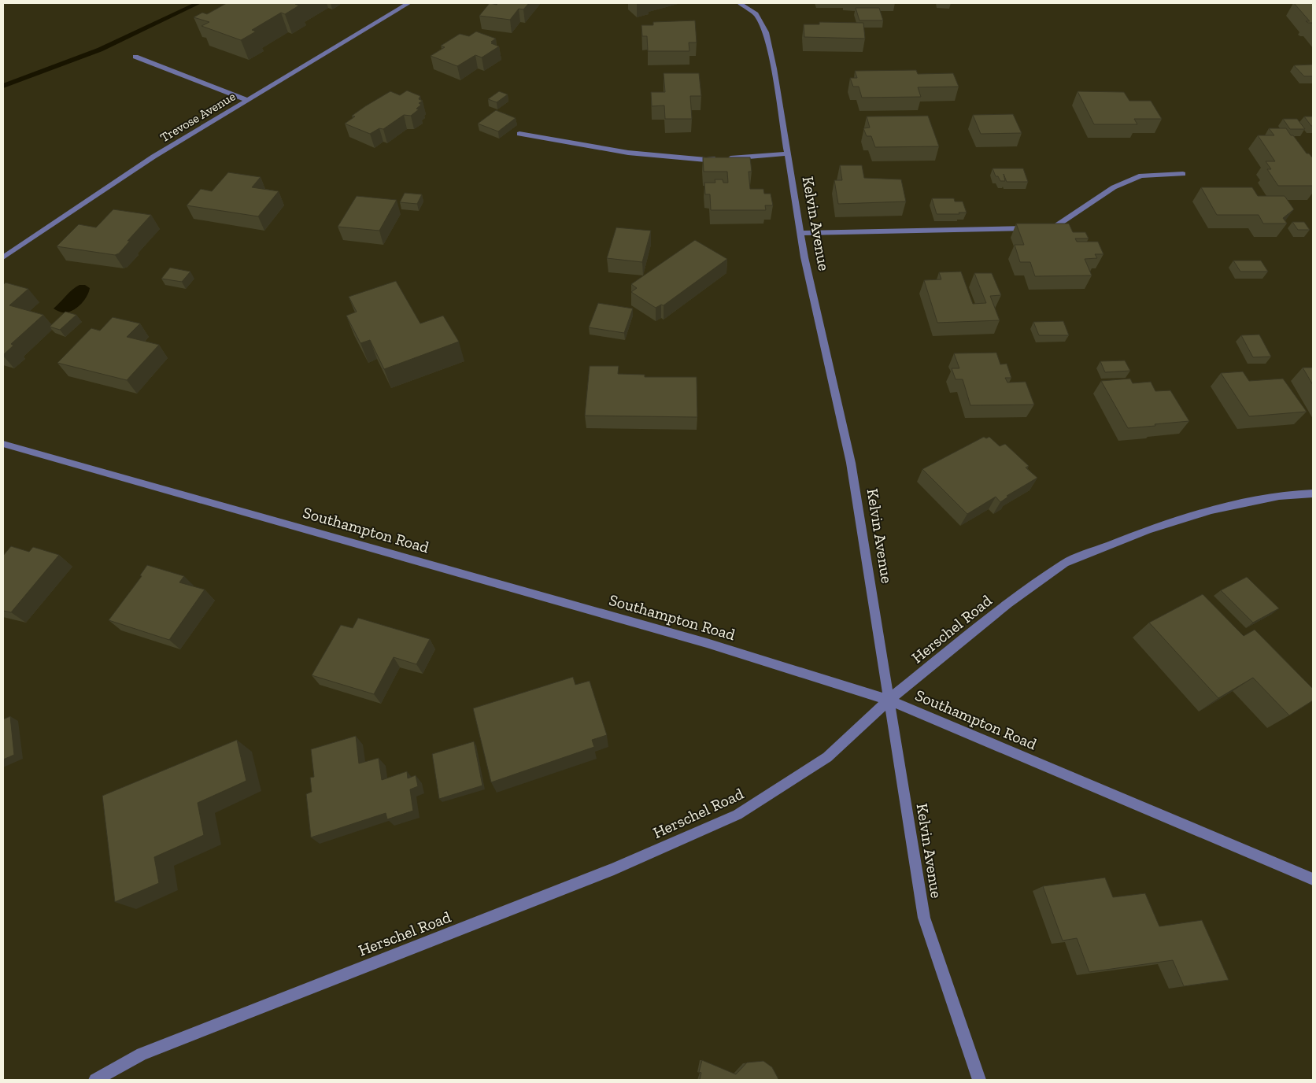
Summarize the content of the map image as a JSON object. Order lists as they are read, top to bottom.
{
  "streets": {
    "street": [
      "Trevose Avenue",
      "Kelvin Avenue",
      "Southampton Road",
      "Herschel Road"
    ]
  },
  "crossings": [
    ["Kelvin Avenue", "Southampton Road"],
    ["Kelvin Avenue", "Herschel Road"],
    ["Southampton Road", "Herschel Road"]
  ]
}
